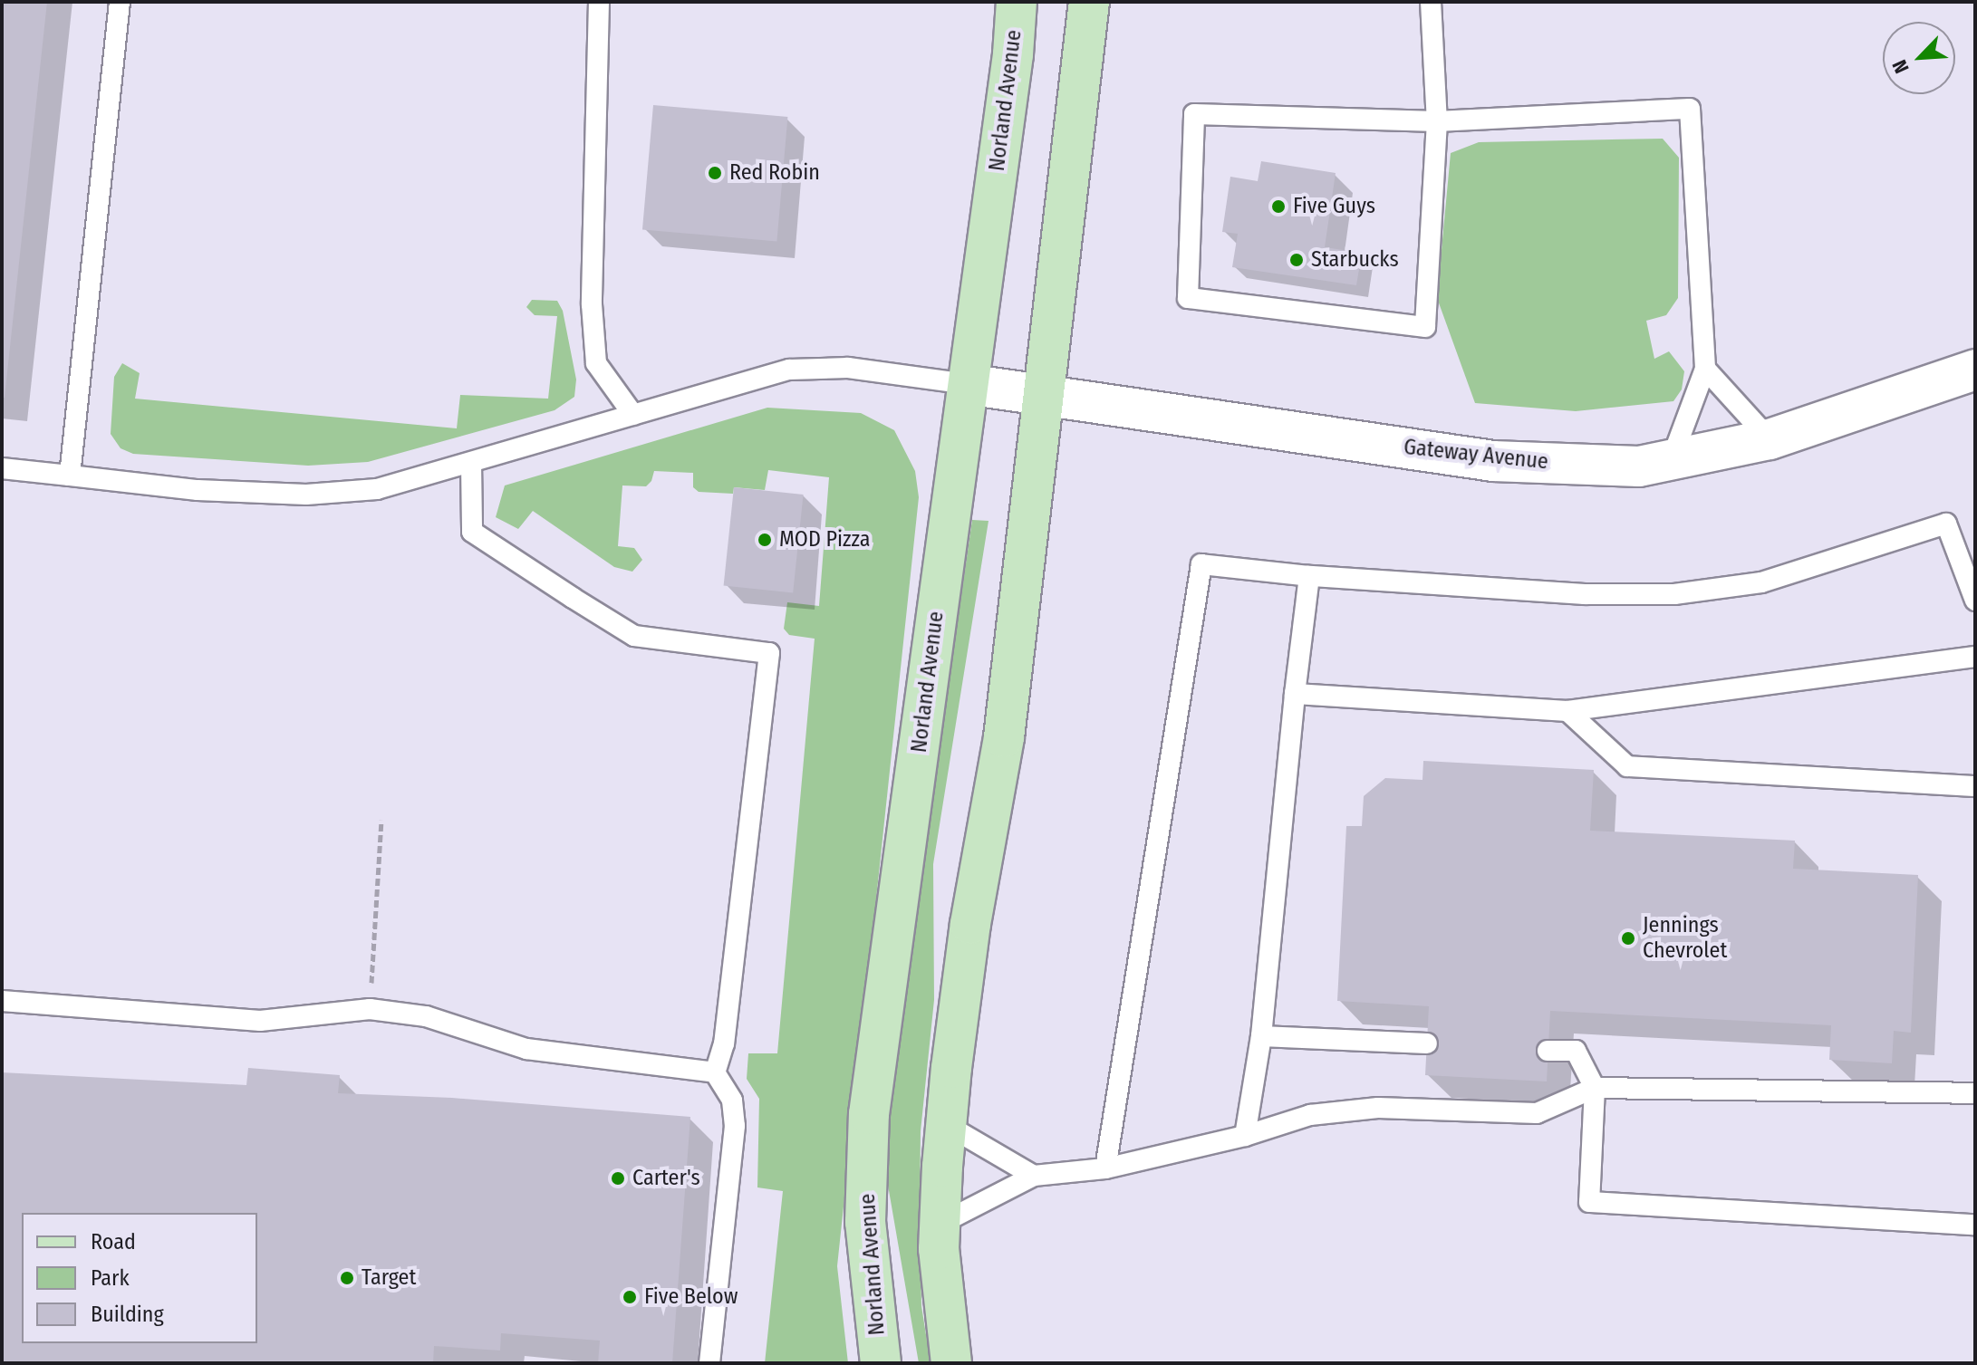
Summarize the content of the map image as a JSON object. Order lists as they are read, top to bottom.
{
  "streets": {
    "main road": ["Norland Avenue"],
    "street": ["Gateway Avenue"]
  },
  "crossings": [
    ["Norland Avenue", "Gateway Avenue"]
  ],
  "places": [
    "Red Robin",
    "Five Guys",
    "Starbucks",
    "MOD Pizza",
    "Jennings Chevrolet",
    "Carter's",
    "Target",
    "Five Below"
  ],
  "legend": ["Road", "Park", "Building"],
  "north": "bottom left"
}
